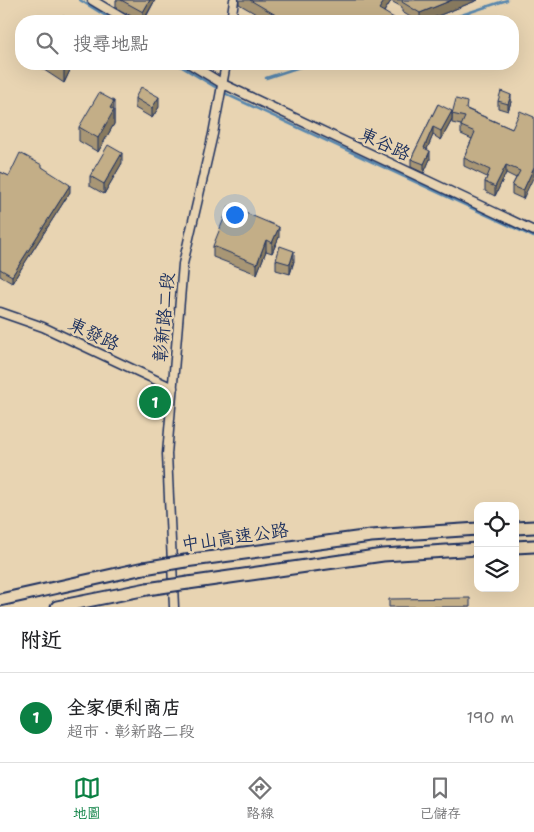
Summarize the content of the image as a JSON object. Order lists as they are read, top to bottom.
{
  "streets": {
    "highway": ["中山高速公路"],
    "street": ["東谷路", "彰新路二段", "東發路"]
  },
  "crossings": [
    ["東谷路", "彰新路二段"],
    ["彰新路二段", "東發路"]
  ],
  "page": {
    "search": "搜尋地點",
    "pins": "1",
    "heading": "附近",
    "list": [
      {
        "mark": "1",
        "name": "全家便利商店",
        "note": "超市 · 彰新路二段",
        "value": "190 m"
      }
    ],
    "nav": ["地圖", "路線", "已儲存"]
  }
}
